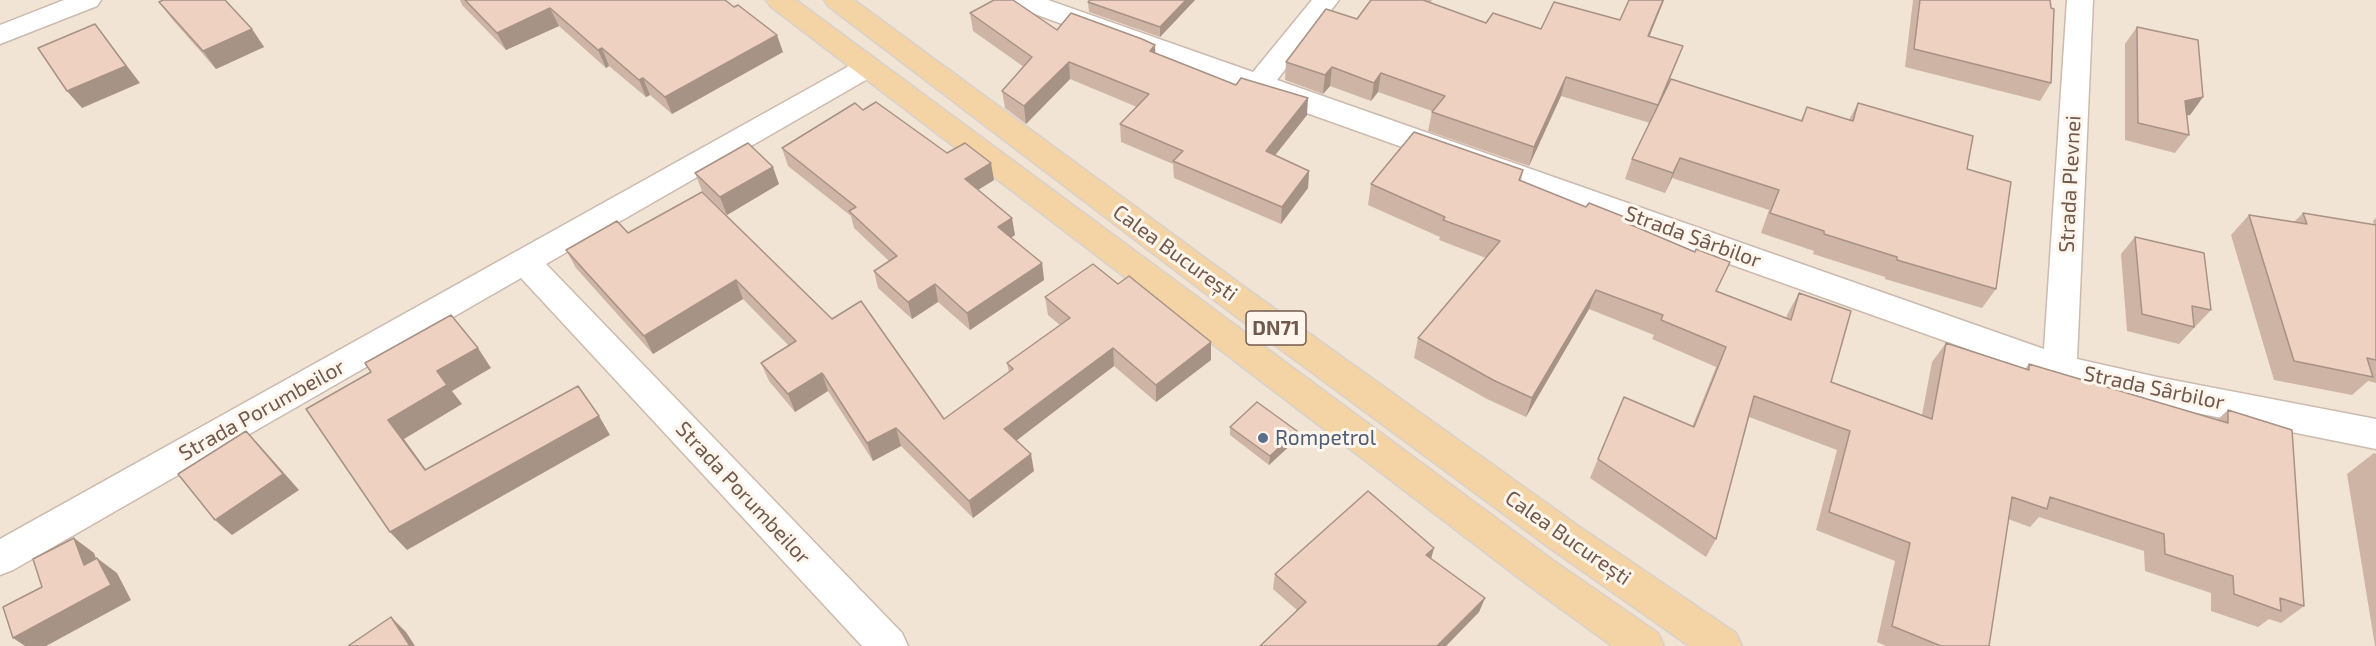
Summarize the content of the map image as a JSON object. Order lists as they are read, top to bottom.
{
  "streets": {
    "main road": ["Calea București", "DN71"],
    "street": ["Strada Plevnei", "Strada Sârbilor", "Strada Porumbeilor"]
  },
  "crossings": [
    ["Strada Plevnei", "Strada Sârbilor"],
    ["Calea București", "Strada Porumbeilor"]
  ],
  "places": ["Rompetrol"]
}
